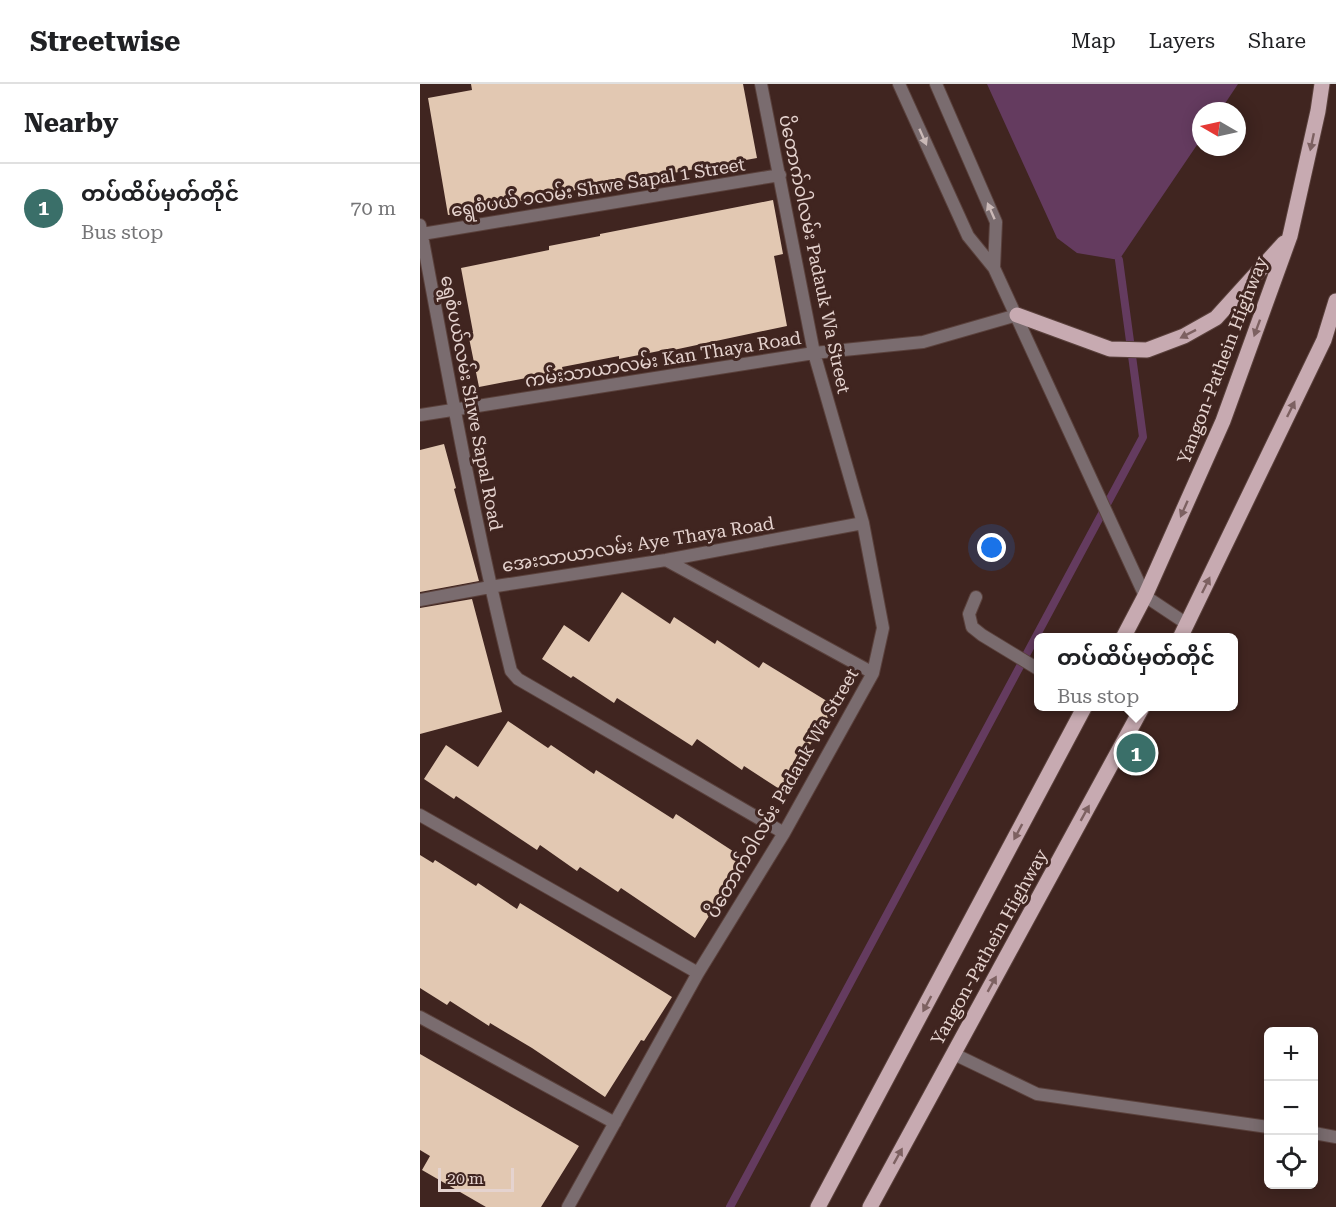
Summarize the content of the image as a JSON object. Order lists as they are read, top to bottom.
{
  "streets": {
    "main road": ["Yangon-Pathein Highway"],
    "street": [
      "ရွေစံပယ် ၁လမ်း Shwe Sapal 1 Street",
      "ပိတောက်ဝါလမ်း Padauk Wa Street",
      "ကမ်းသာယာလမ်း Kan Thaya Road",
      "ရွေစံပယ်လမ်း Shwe Sapal Road",
      "အေးသာယာလမ်း Aye Thaya Road"
    ]
  },
  "crossings": [
    ["ရွေစံပယ် ၁လမ်း Shwe Sapal 1 Street", "ပိတောက်ဝါလမ်း Padauk Wa Street"],
    ["ရွေစံပယ် ၁လမ်း Shwe Sapal 1 Street", "ရွေစံပယ်လမ်း Shwe Sapal Road"],
    ["ပိတောက်ဝါလမ်း Padauk Wa Street", "ကမ်းသာယာလမ်း Kan Thaya Road"],
    ["ပိတောက်ဝါလမ်း Padauk Wa Street", "ရွေစံပယ်လမ်း Shwe Sapal Road"],
    ["ပိတောက်ဝါလမ်း Padauk Wa Street", "အေးသာယာလမ်း Aye Thaya Road"],
    ["ကမ်းသာယာလမ်း Kan Thaya Road", "ရွေစံပယ်လမ်း Shwe Sapal Road"],
    ["ရွေစံပယ်လမ်း Shwe Sapal Road", "အေးသာယာလမ်း Aye Thaya Road"]
  ],
  "scale_bar": "20 m",
  "north": "left",
  "page": {
    "header": "Streetwise",
    "nav": ["Map", "Layers", "Share"],
    "heading": "Nearby",
    "list": [
      {
        "mark": "1",
        "name": "တပ်ထိပ်မှတ်တိုင်",
        "note": "Bus stop",
        "value": "70 m"
      }
    ],
    "popup": ["တပ်ထိပ်မှတ်တိုင်", "Bus stop"],
    "pins": "1",
    "map_buttons": ["+", "−"],
    "scale": "20 m"
  }
}
